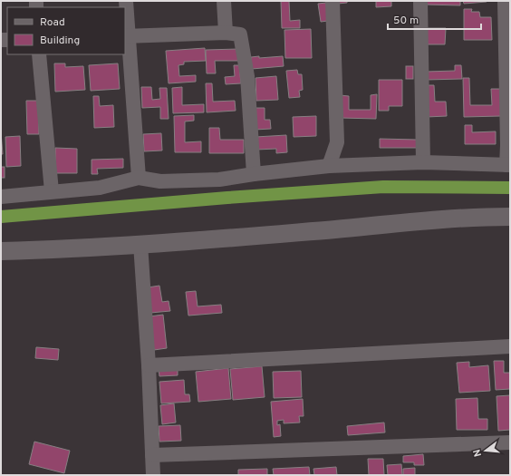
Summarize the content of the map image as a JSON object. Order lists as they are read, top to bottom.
{
  "legend": ["Road", "Building"],
  "scale_bar": "50 m",
  "north": "left"
}
